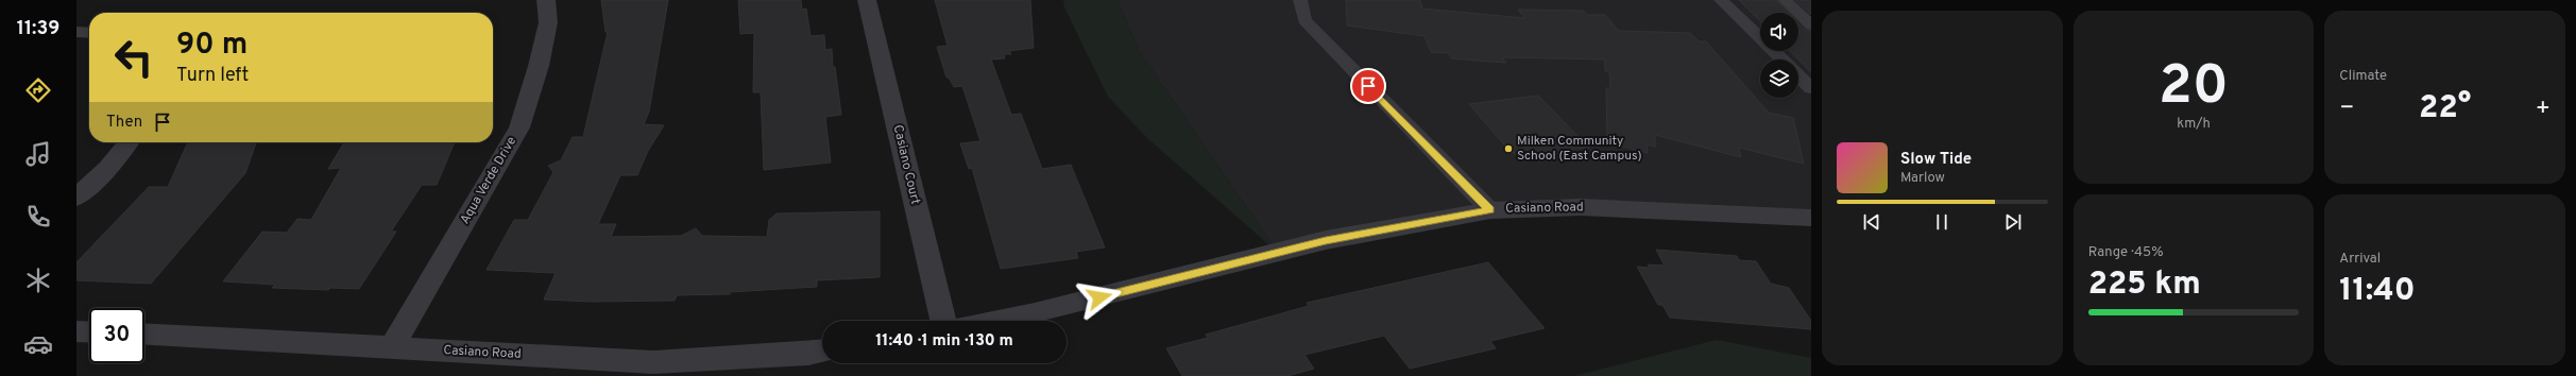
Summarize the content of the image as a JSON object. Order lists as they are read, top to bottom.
{
  "streets": {
    "street": ["Casiano Court", "Aqua Verde Drive", "Casiano Road"]
  },
  "crossings": [
    ["Aqua Verde Drive", "Casiano Road"]
  ],
  "places": ["Milken Community School (East Campus)"],
  "page": {
    "tabs": "11:39",
    "tile": [
      ["20", "km/h"],
      "Climate",
      ["Range · 45%", "225 km"],
      ["Arrival", "11:40"]
    ],
    "turn": ["90 m", "Turn left"],
    "heat": ["−", "22°", "+"],
    "then": "Then",
    "song": ["Slow Tide", "Marlow"],
    "limit": "30",
    "trip": "11:40 · 1 min · 130 m"
  }
}
